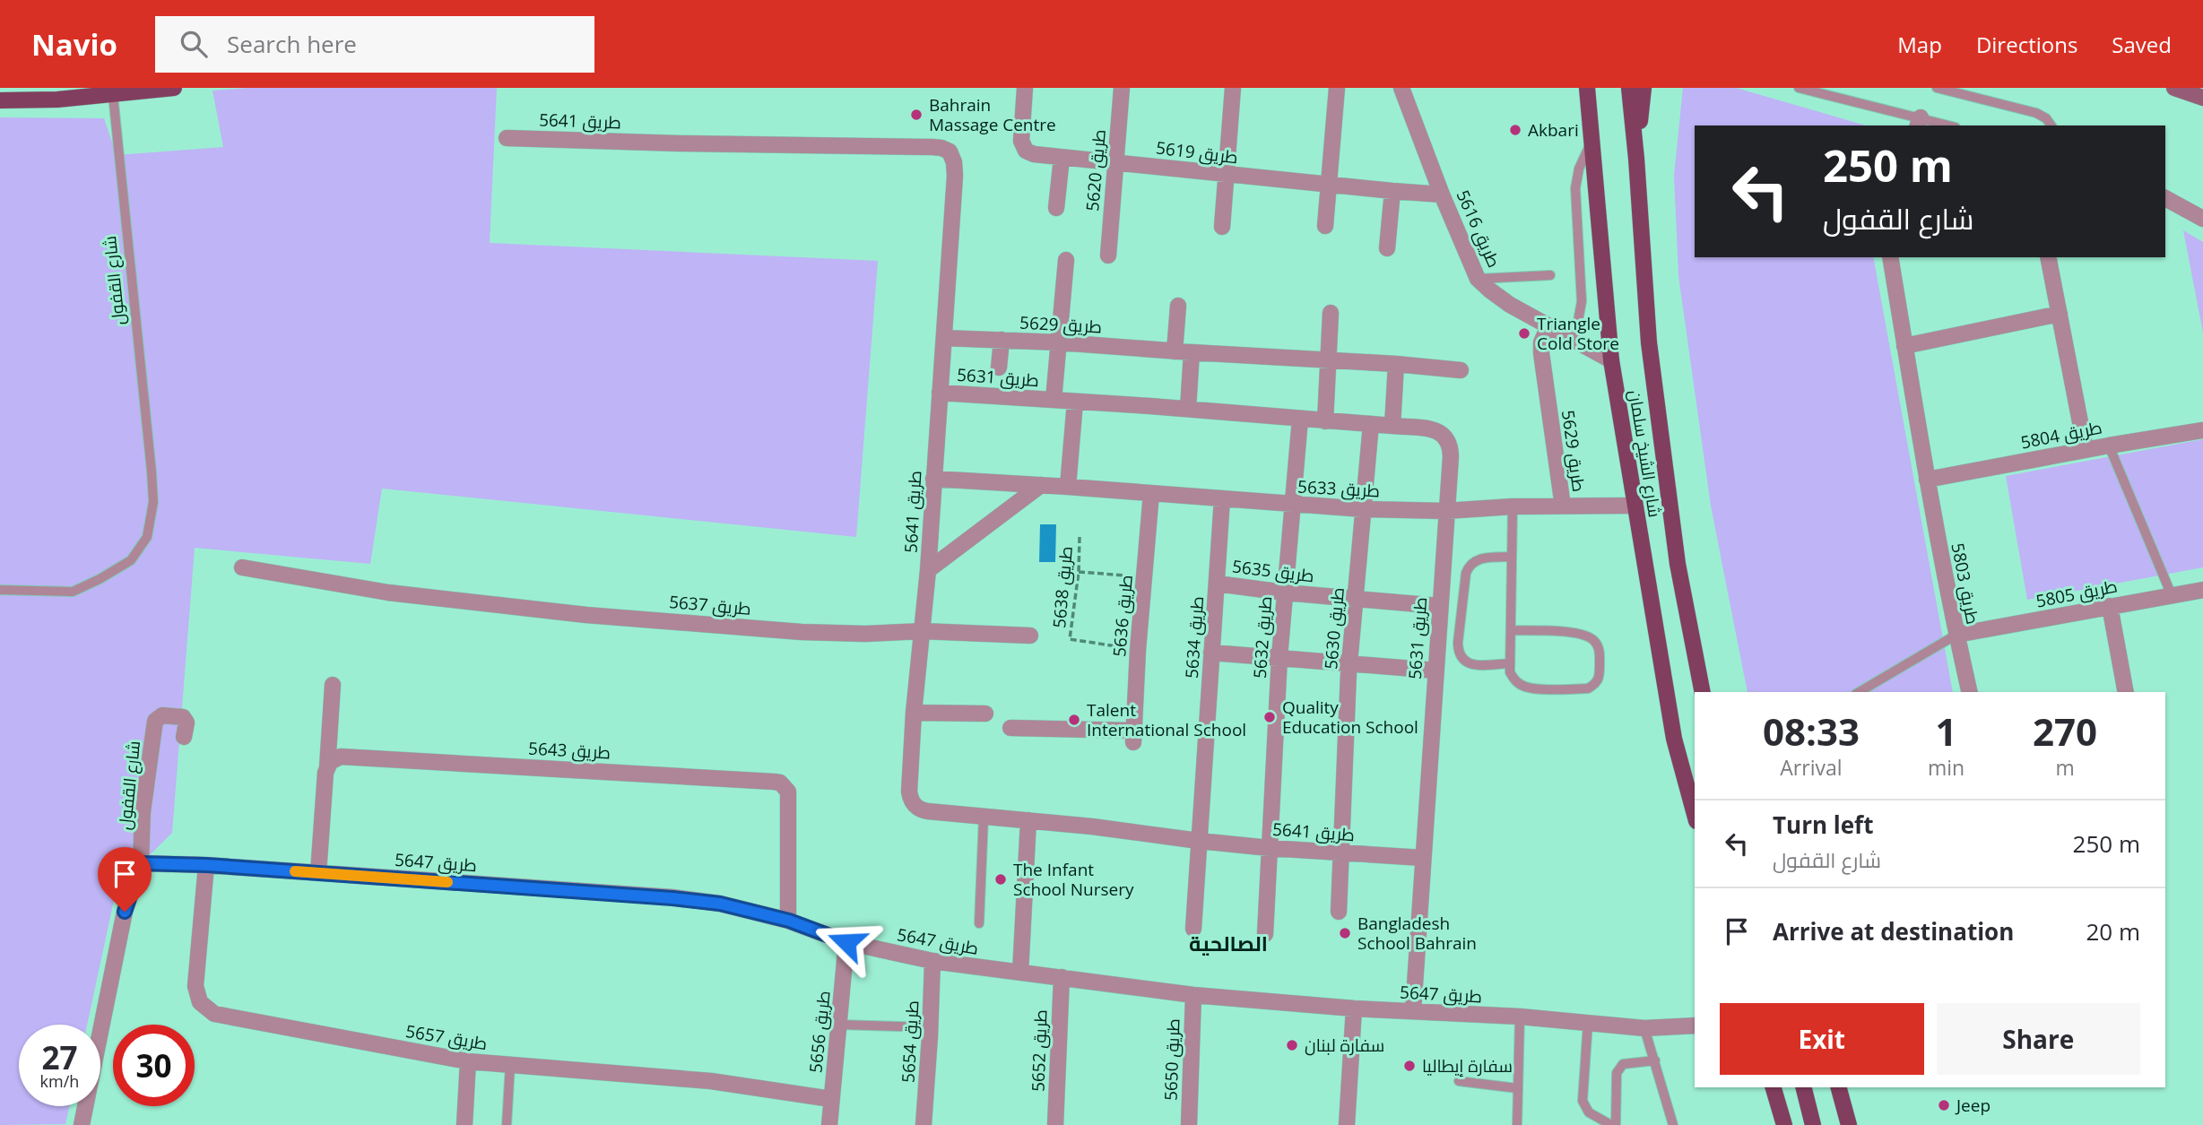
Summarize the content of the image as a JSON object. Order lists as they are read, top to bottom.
{
  "streets": {
    "main road": ["شارع الشيخ سلمان"],
    "street": [
      "طريق 5641",
      "طريق 5619",
      "طريق 5620",
      "طريق 5616",
      "شارع القفول",
      "طريق 5629",
      "طريق 5631",
      "طريق 5804",
      "طريق 5633",
      "طريق 5635",
      "طريق 5803",
      "طريق 5805",
      "طريق 5637",
      "طريق 5636",
      "طريق 5630",
      "طريق 5634",
      "طريق 5632",
      "طريق 5643",
      "طريق 5647",
      "طريق 5656",
      "طريق 5657",
      "طريق 5654",
      "طريق 5652",
      "طريق 5650"
    ],
    "path": ["طريق 5638"]
  },
  "crossings": [
    ["طريق 5641", "طريق 5629"],
    ["طريق 5641", "طريق 5631"],
    ["طريق 5641", "طريق 5633"],
    ["طريق 5641", "طريق 5637"],
    ["طريق 5641", "طريق 5630"],
    ["طريق 5641", "طريق 5634"],
    ["طريق 5641", "طريق 5632"],
    ["طريق 5619", "طريق 5620"],
    ["طريق 5619", "طريق 5616"],
    ["طريق 5616", "طريق 5629"],
    ["طريق 5616", "شارع الشيخ سلمان"],
    ["شارع القفول", "طريق 5647"],
    ["طريق 5629", "طريق 5631"],
    ["طريق 5629", "طريق 5633"],
    ["طريق 5631", "طريق 5633"],
    ["طريق 5631", "طريق 5635"],
    ["طريق 5631", "طريق 5630"],
    ["طريق 5631", "طريق 5632"],
    ["طريق 5631", "طريق 5647"],
    ["طريق 5804", "طريق 5803"],
    ["شارع الشيخ سلمان", "طريق 5633"],
    ["طريق 5633", "طريق 5636"],
    ["طريق 5633", "طريق 5630"],
    ["طريق 5633", "طريق 5634"],
    ["طريق 5633", "طريق 5632"],
    ["طريق 5635", "طريق 5630"],
    ["طريق 5635", "طريق 5634"],
    ["طريق 5635", "طريق 5632"],
    ["طريق 5803", "طريق 5805"],
    ["طريق 5638", "طريق 5636"],
    ["طريق 5643", "طريق 5647"],
    ["طريق 5647", "طريق 5656"],
    ["طريق 5647", "طريق 5657"],
    ["طريق 5647", "طريق 5654"],
    ["طريق 5647", "طريق 5652"],
    ["طريق 5647", "طريق 5650"],
    ["طريق 5656", "طريق 5657"]
  ],
  "districts": ["الصالحية"],
  "places": [
    "Bahrain Massage Centre",
    "Akbari",
    "Triangle Cold Store",
    "Quality Education School",
    "Talent International School",
    "The Infant School Nursery",
    "Bangladesh School Bahrain",
    "سفارة لبنان",
    "سفارة إيطاليا",
    "Jeep"
  ],
  "page": {
    "header": "Navio",
    "search": "Search here",
    "nav": ["Map", "Directions", "Saved"],
    "turn": ["250 m", "شارع القفول"],
    "eta": [
      "08:33",
      "Arrival",
      "1",
      "min",
      "270",
      "m"
    ],
    "list": [
      {
        "name": "Turn left",
        "note": "شارع القفول",
        "value": "250 m"
      },
      {
        "name": "Arrive at destination",
        "value": "20 m"
      }
    ],
    "buttons": ["Exit", "Share"],
    "speed": "27 km/h",
    "limit": "30"
  }
}
